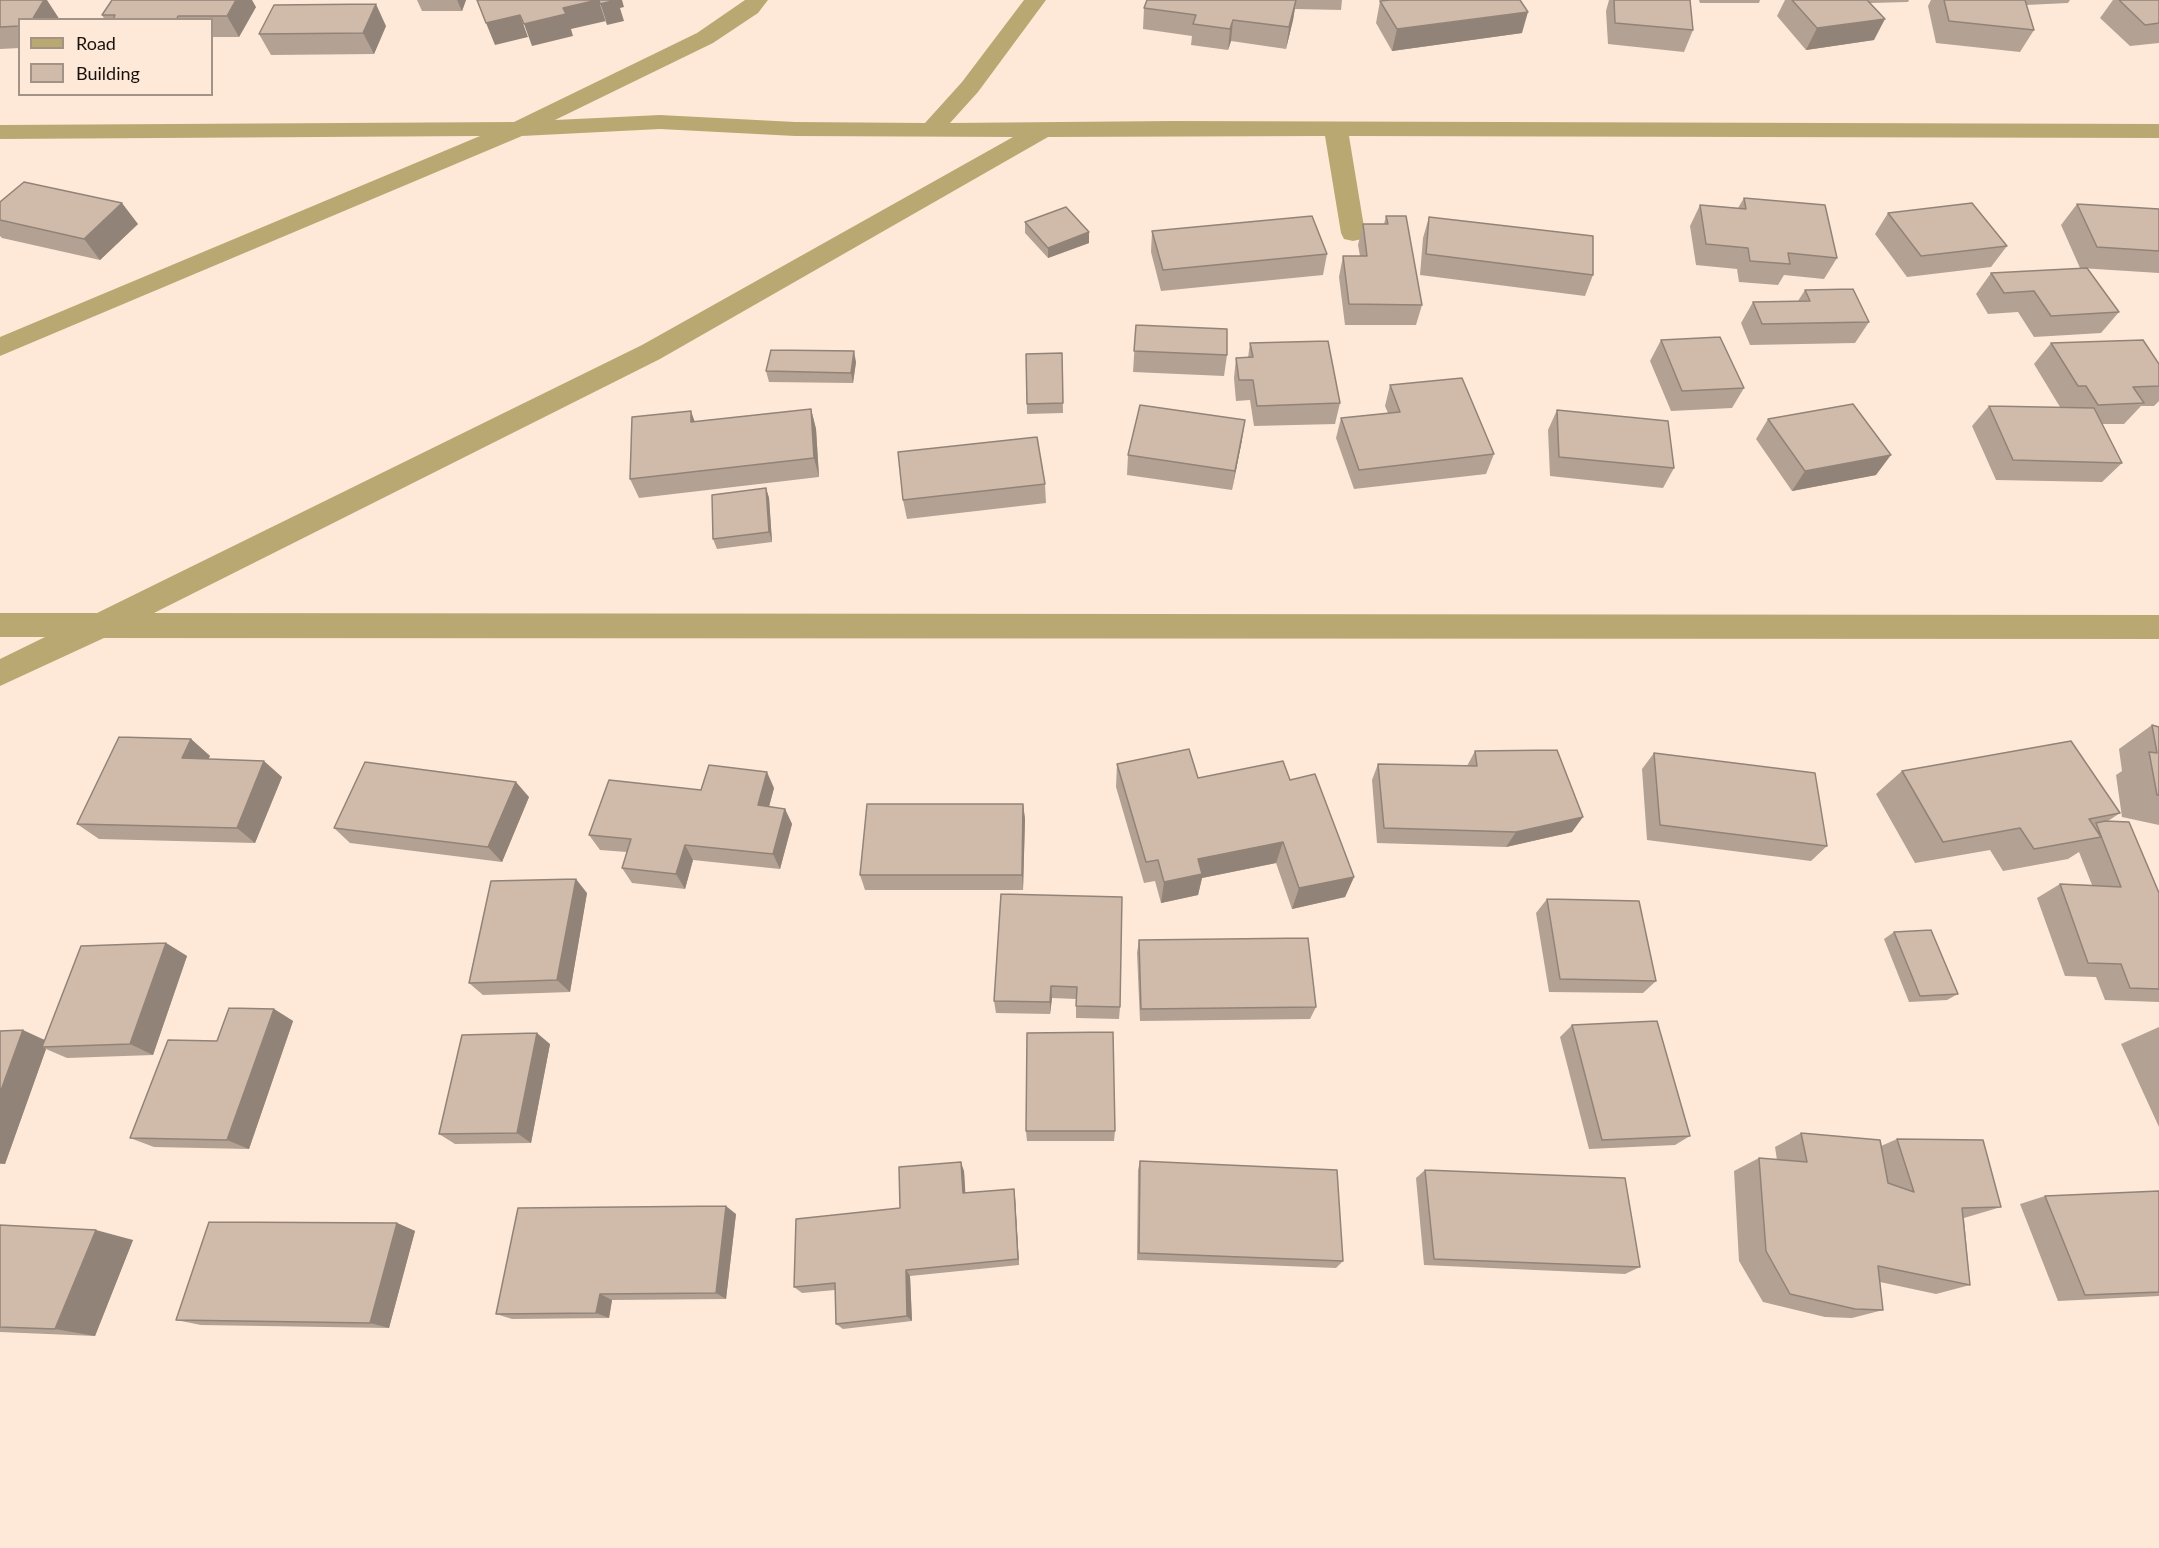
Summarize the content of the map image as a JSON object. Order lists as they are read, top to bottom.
{
  "legend": ["Road", "Building"]
}
